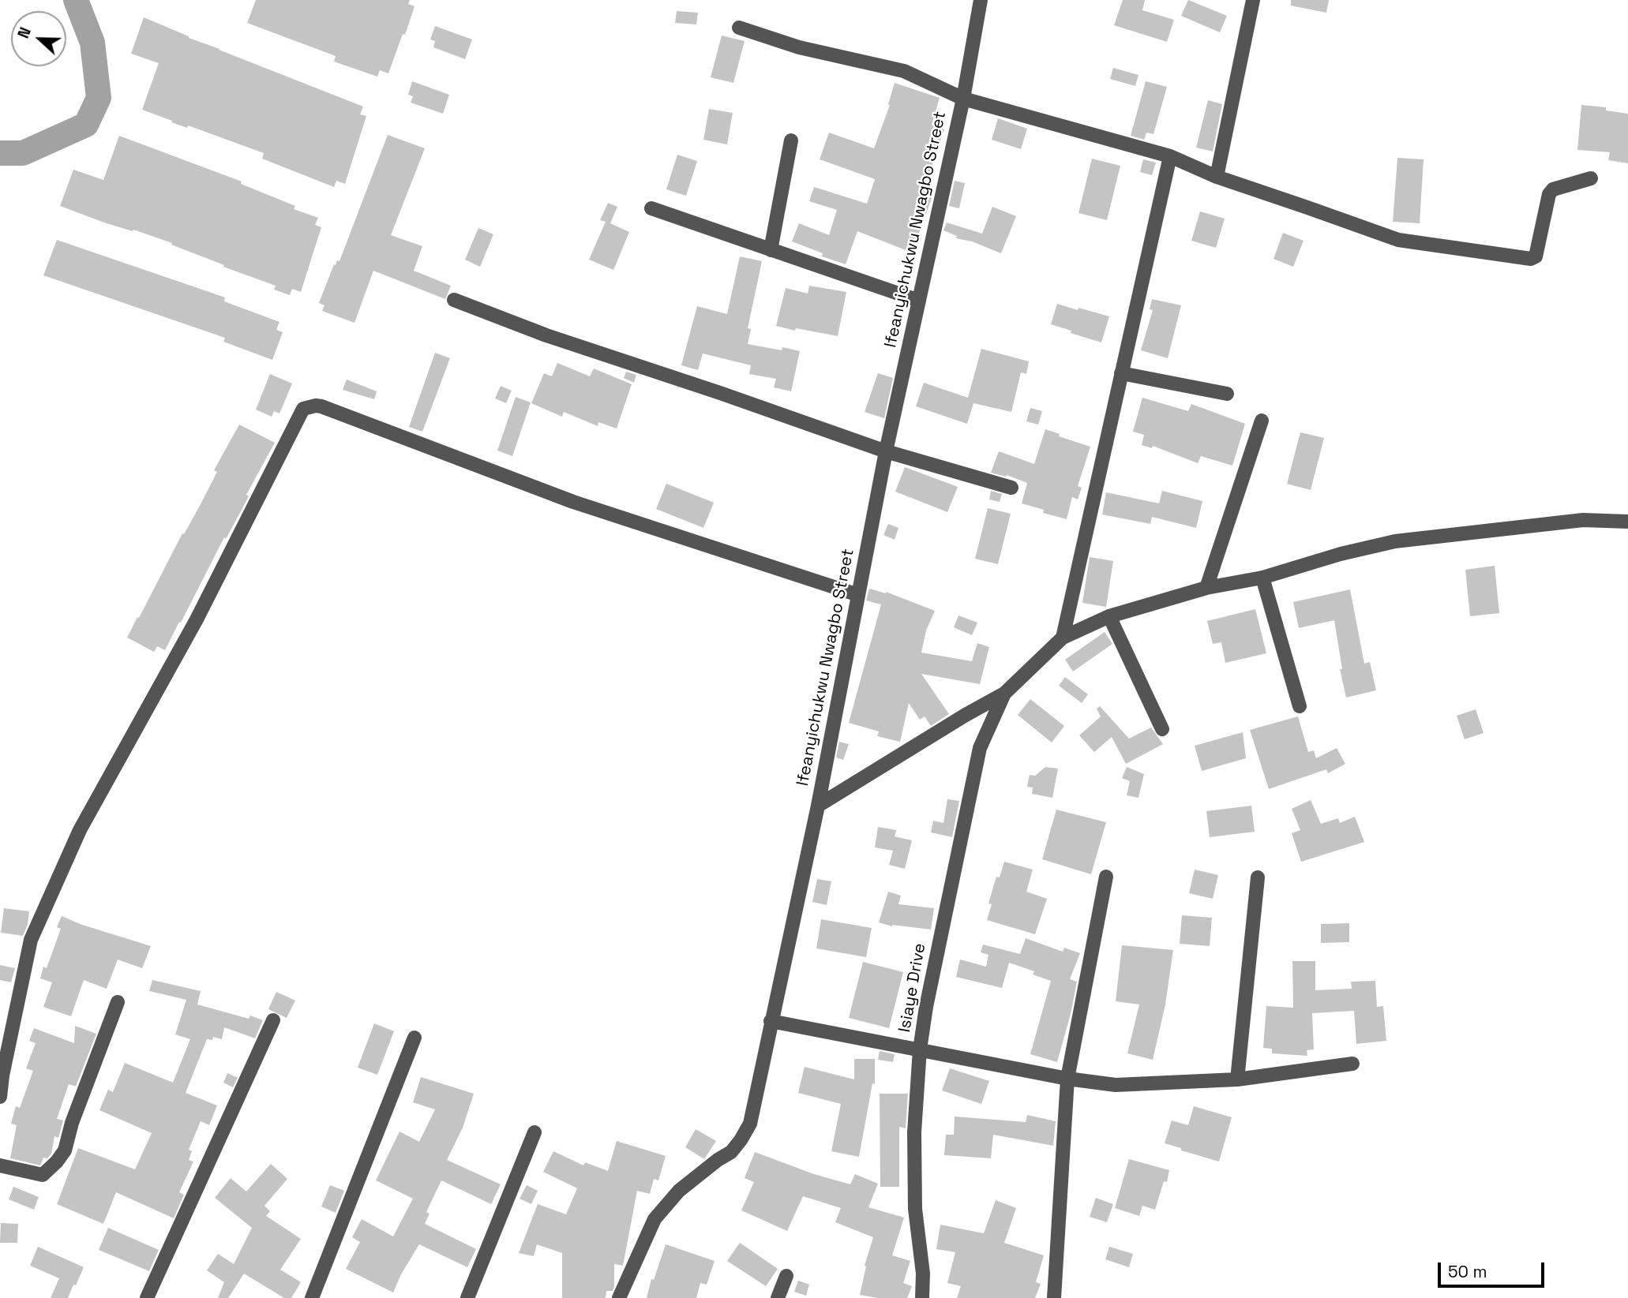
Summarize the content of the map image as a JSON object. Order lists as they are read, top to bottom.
{
  "streets": {
    "street": ["Ifeanyichukwu Nwagbo Street", "Isiaye Drive"]
  },
  "scale_bar": "50 m",
  "north": "left"
}
